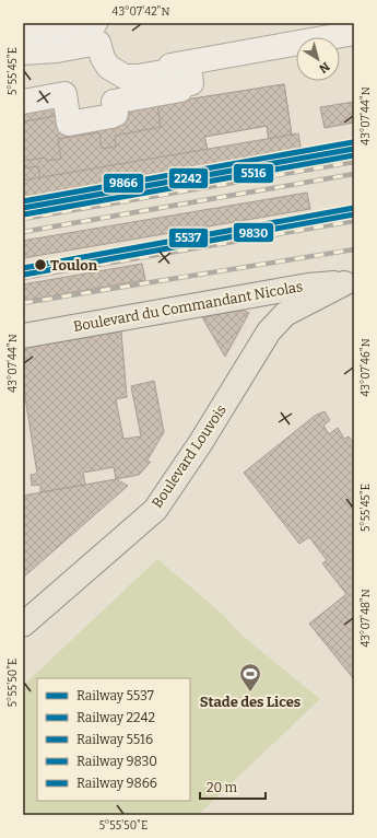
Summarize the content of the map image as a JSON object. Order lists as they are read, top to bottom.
{
  "streets": {
    "main road": ["Boulevard du Commandant Nicolas", "Boulevard Louvois"]
  },
  "crossings": [
    ["Boulevard du Commandant Nicolas", "Boulevard Louvois"]
  ],
  "places": {
    "other": ["Toulon"],
    "sports": ["Stade des Lices"]
  },
  "lines": [
    "rail line 9866",
    "rail line 2242",
    "rail line 5516",
    "rail line 5537",
    "rail line 9830"
  ],
  "legend": [
    "Railway 5537",
    "Railway 2242",
    "Railway 5516",
    "Railway 9830",
    "Railway 9866"
  ],
  "scale_bar": "20 m",
  "north": "bottom right",
  "coordinates": [
    "43°07'42\"N",
    "5°55'45\"E",
    "43°07'44\"N",
    "43°07'46\"N",
    "43°07'48\"N",
    "5°55'50\"E"
  ]
}
